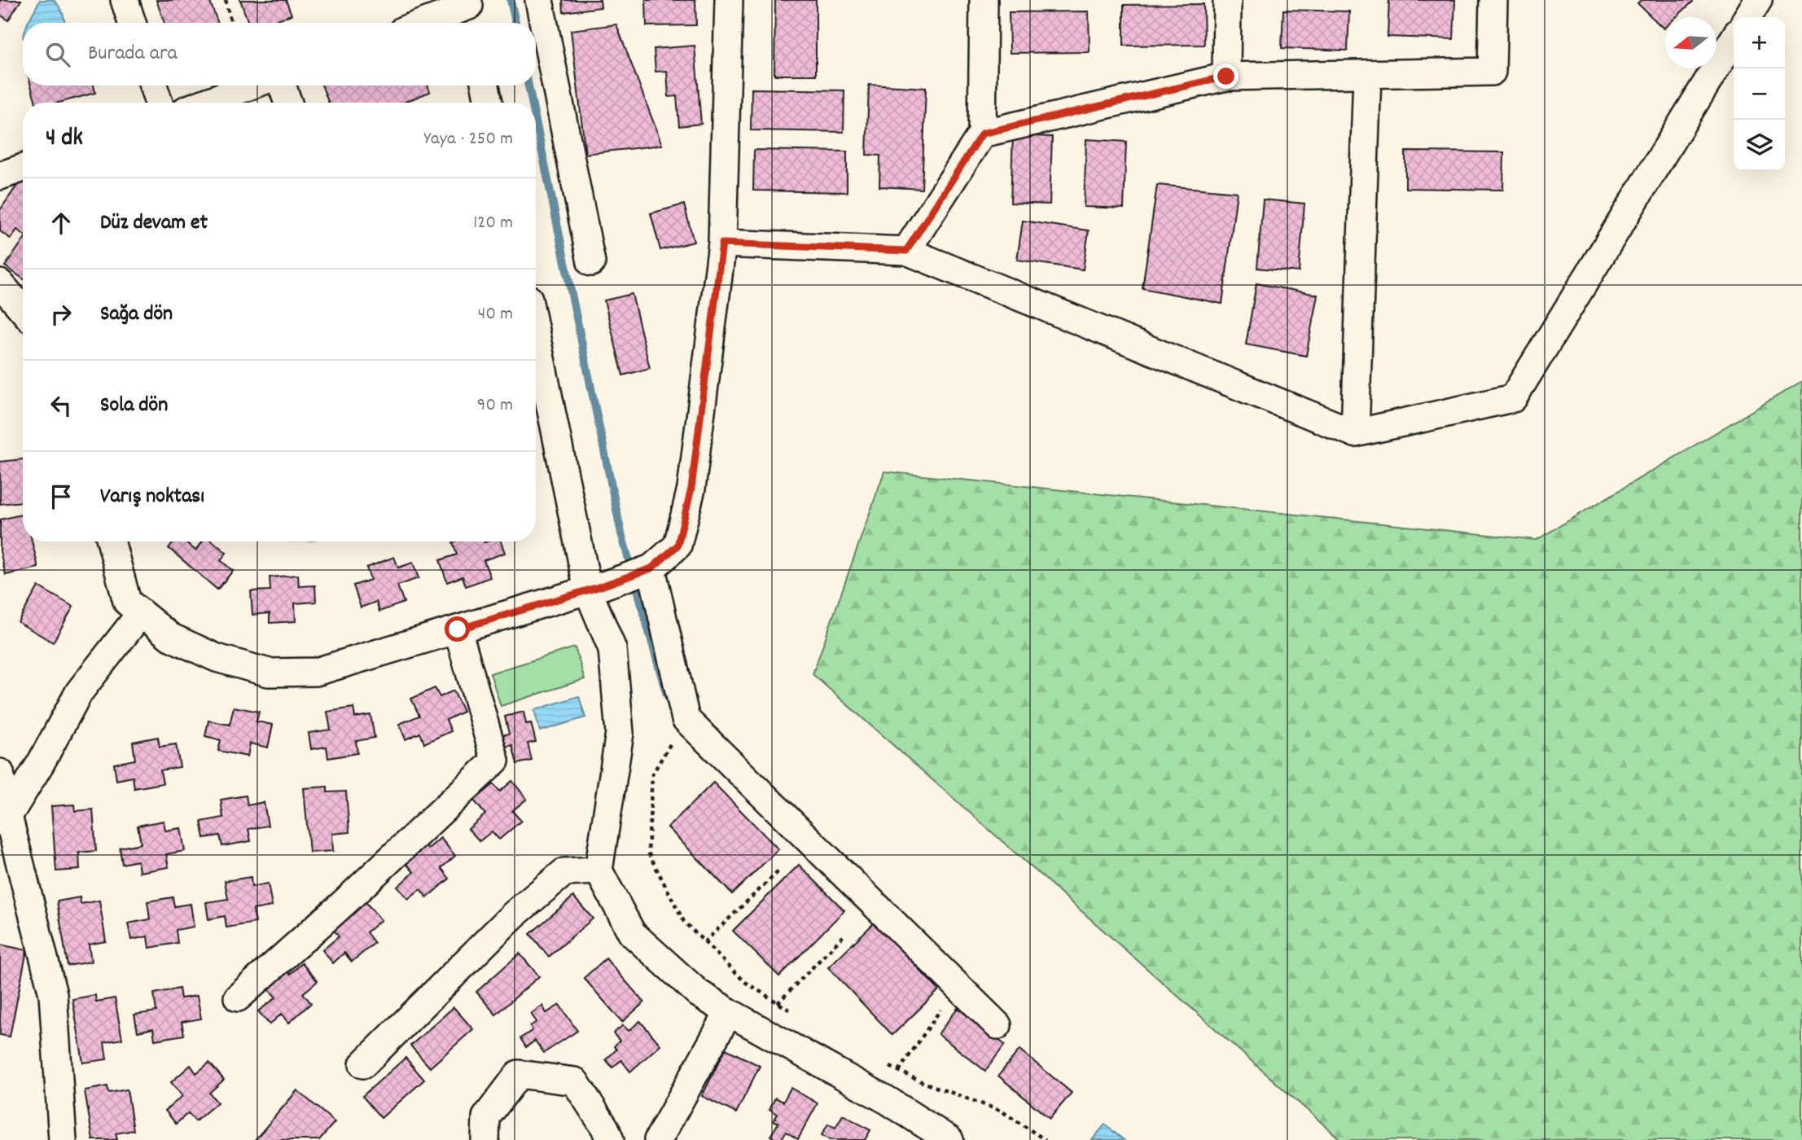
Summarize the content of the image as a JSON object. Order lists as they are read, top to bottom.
{
  "north": "left",
  "page": {
    "map_buttons": ["+", "−"],
    "search": "Burada ara",
    "heading": ["4 dk", "Yaya · 250 m"],
    "list": [
      ["Düz devam et", "120 m"],
      ["Sağa dön", "40 m"],
      ["Sola dön", "90 m"],
      "Varış noktası"
    ]
  }
}
